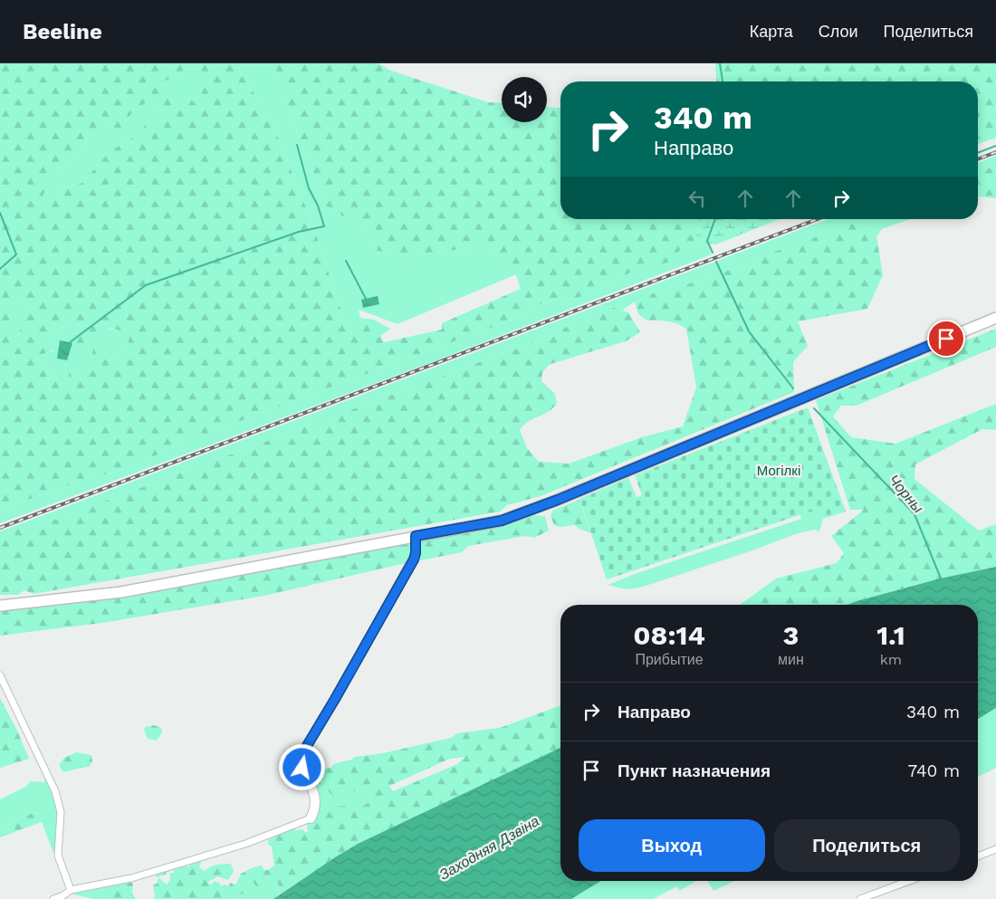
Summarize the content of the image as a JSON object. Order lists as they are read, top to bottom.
{
  "water": ["Чорны", "Заходняя Дзвіна"],
  "parks": ["Могілкі"],
  "page": {
    "header": "Beeline",
    "nav": ["Карта", "Слои", "Поделиться"],
    "turn": ["340 m", "Направо"],
    "eta": [
      "08:14",
      "Прибытие",
      "3",
      "мин",
      "1.1",
      "km"
    ],
    "list": [
      {
        "name": "Направо",
        "value": "340 m"
      },
      {
        "name": "Пункт назначения",
        "value": "740 m"
      }
    ],
    "buttons": ["Выход", "Поделиться"]
  }
}
